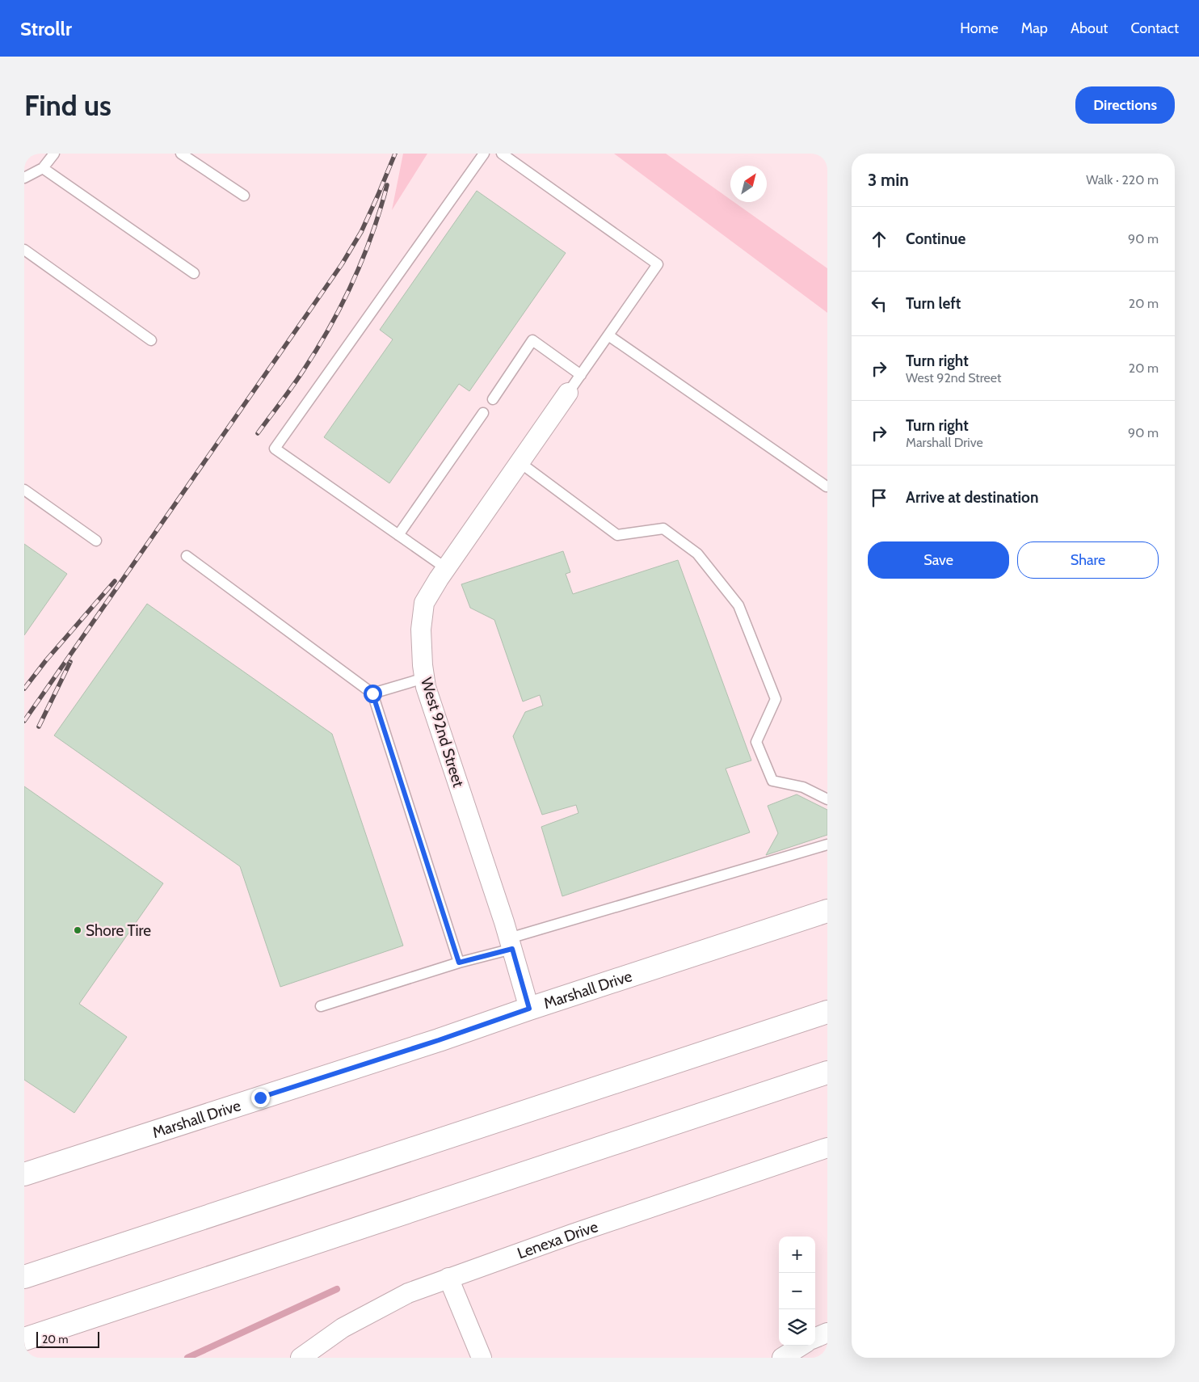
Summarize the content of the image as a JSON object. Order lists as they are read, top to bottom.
{
  "streets": {
    "main road": ["Marshall Drive"],
    "street": ["West 92nd Street", "Lenexa Drive"]
  },
  "crossings": [
    ["West 92nd Street", "Marshall Drive"]
  ],
  "places": ["Shore Tire"],
  "scale_bar": "20 m",
  "north": "top right",
  "page": {
    "header": "Strollr",
    "nav": [
      "Home",
      "Map",
      "About",
      "Contact"
    ],
    "buttons": [
      "Directions",
      ["Save", "Share"]
    ],
    "title": "Find us",
    "heading": ["3 min", "Walk · 220 m"],
    "list": [
      ["Continue", "90 m"],
      ["Turn left", "20 m"],
      ["Turn right", "West 92nd Street", "20 m"],
      ["Turn right", "Marshall Drive", "90 m"],
      "Arrive at destination"
    ],
    "map_buttons": ["+", "−"],
    "scale": "20 m"
  }
}
